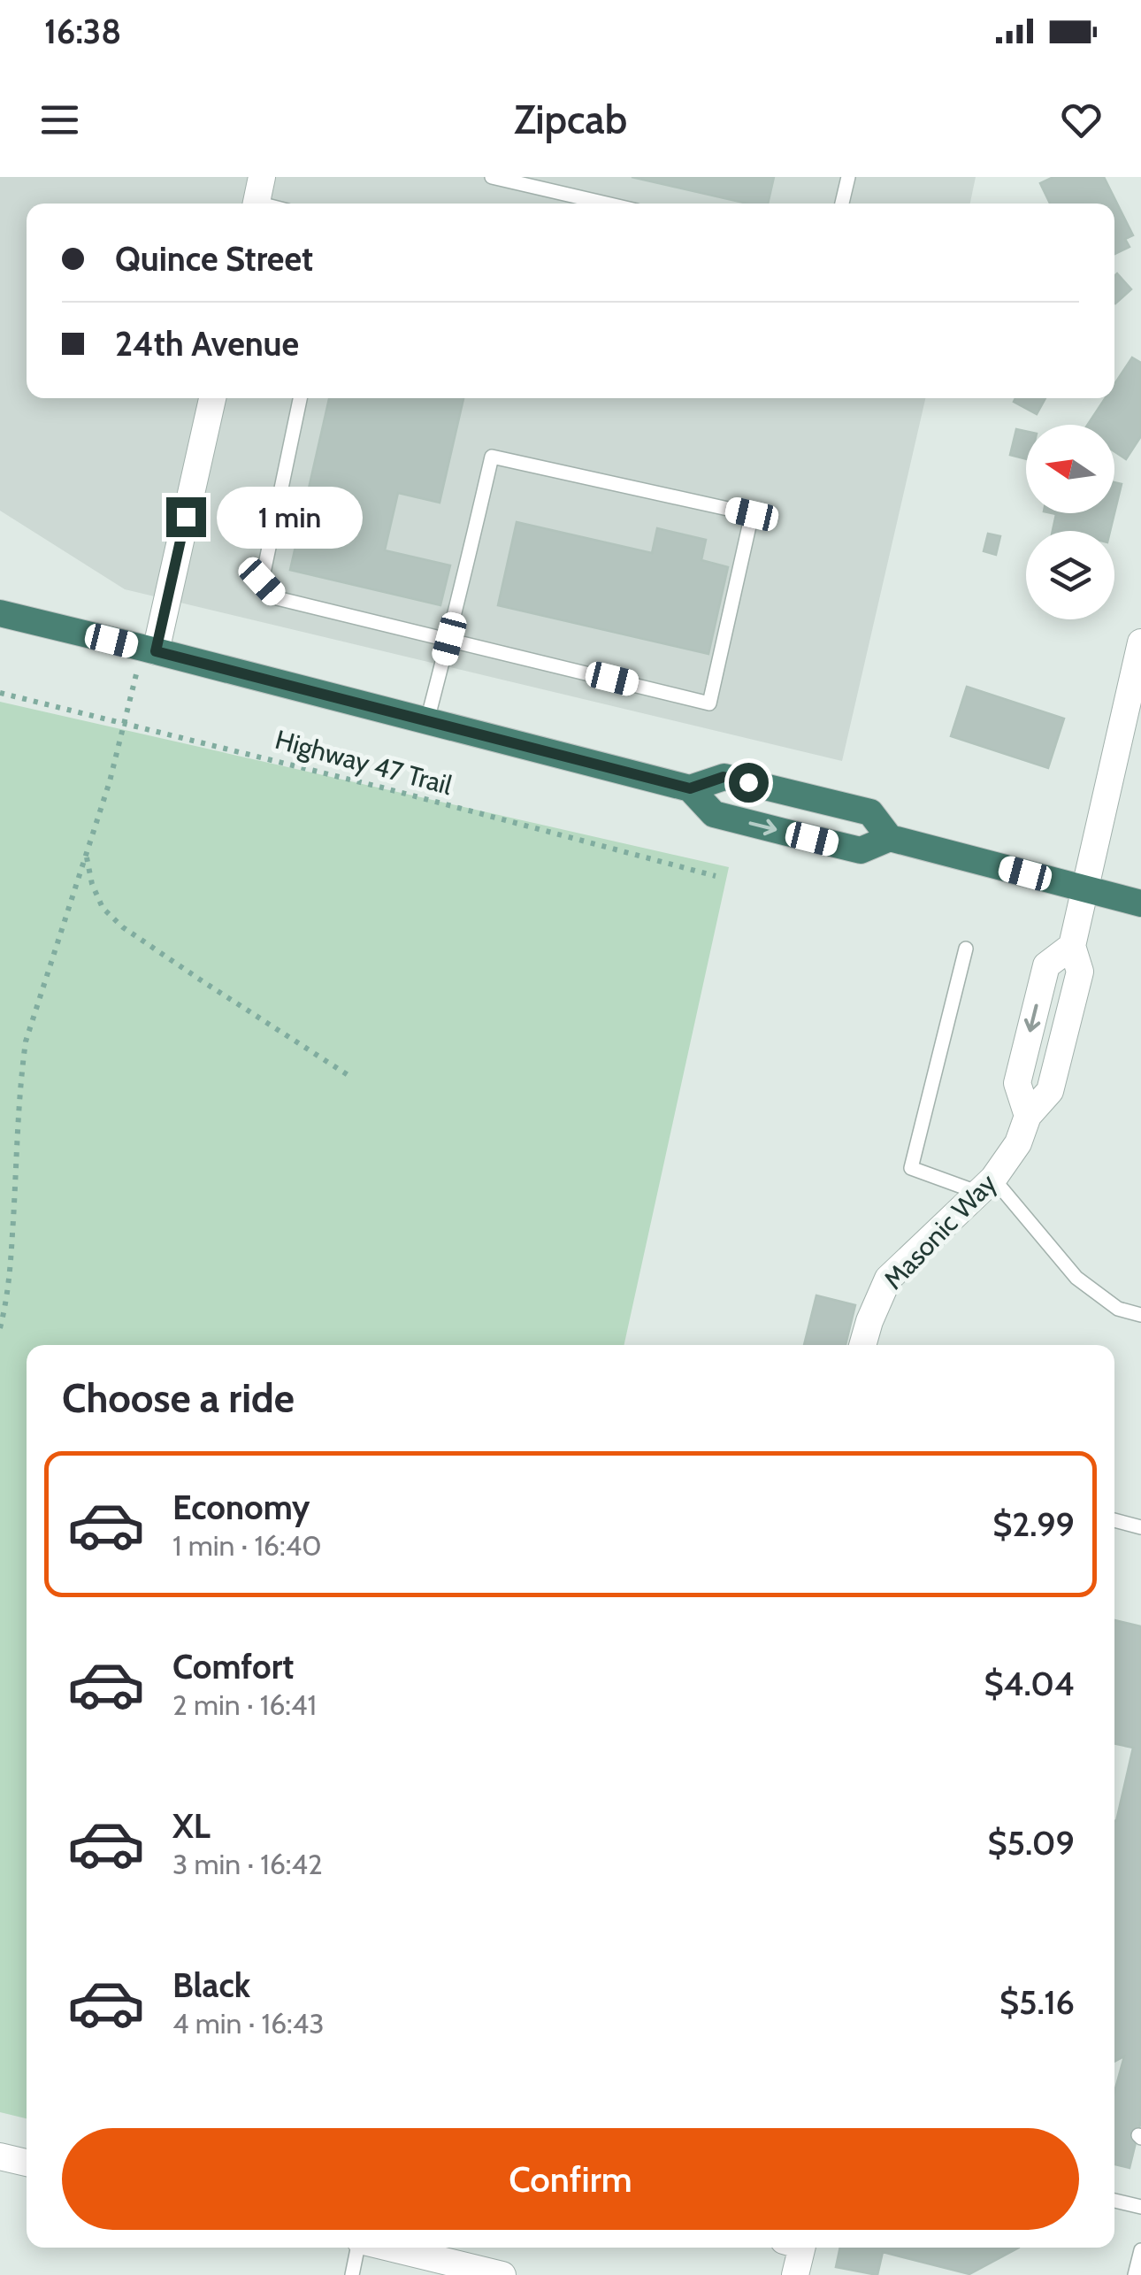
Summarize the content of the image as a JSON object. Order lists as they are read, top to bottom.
{
  "streets": {
    "street": ["Masonic Way"],
    "path": ["Highway 47 Trail"]
  },
  "north": "left",
  "page": {
    "status": "16:38",
    "header": "Zipcab",
    "banner": ["Quince Street", "24th Avenue"],
    "bubble": "1 min",
    "heading": "Choose a ride",
    "list": [
      {
        "name": "Economy",
        "note": "1 min · 16:40",
        "value": "$2.99"
      },
      {
        "name": "Comfort",
        "note": "2 min · 16:41",
        "value": "$4.04"
      },
      {
        "name": "XL",
        "note": "3 min · 16:42",
        "value": "$5.09"
      },
      {
        "name": "Black",
        "note": "4 min · 16:43",
        "value": "$5.16"
      }
    ],
    "buttons": "Confirm"
  }
}
